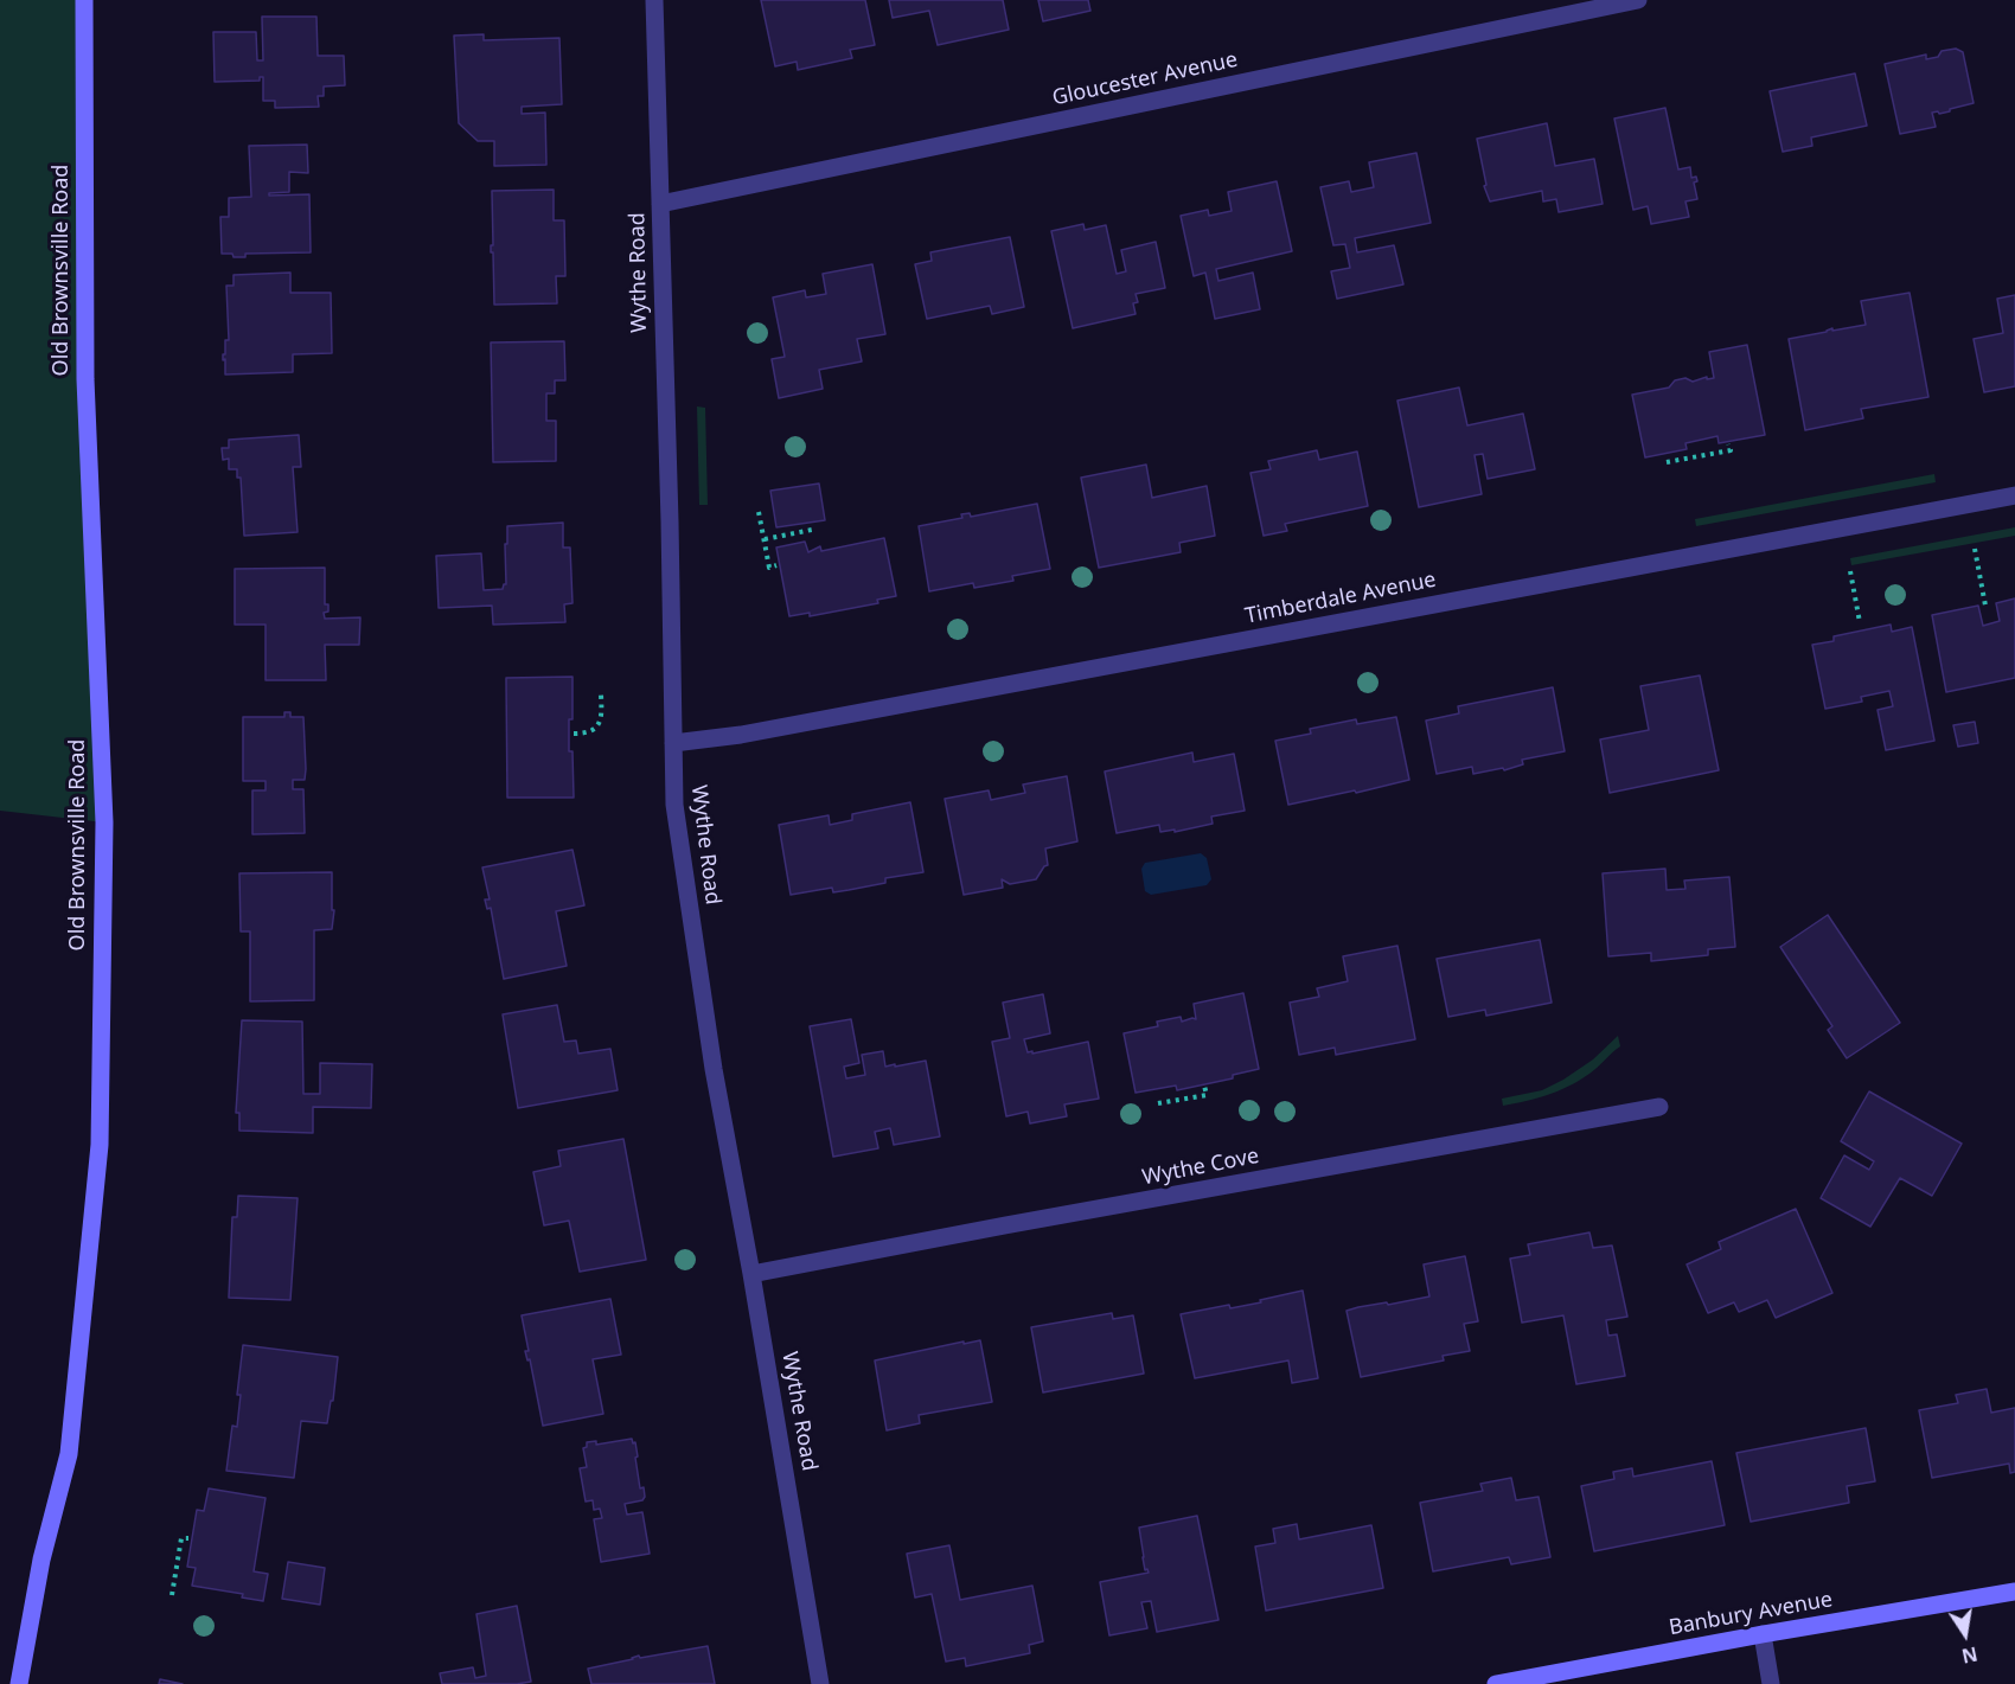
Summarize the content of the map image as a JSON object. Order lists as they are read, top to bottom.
{
  "streets": {
    "main road": ["Old Brownsville Road", "Banbury Avenue"],
    "street": [
      "Gloucester Avenue",
      "Wythe Road",
      "Timberdale Avenue",
      "Wythe Cove"
    ]
  },
  "crossings": [
    ["Gloucester Avenue", "Wythe Road"],
    ["Wythe Road", "Timberdale Avenue"],
    ["Wythe Road", "Wythe Cove"]
  ],
  "north": "bottom"
}
